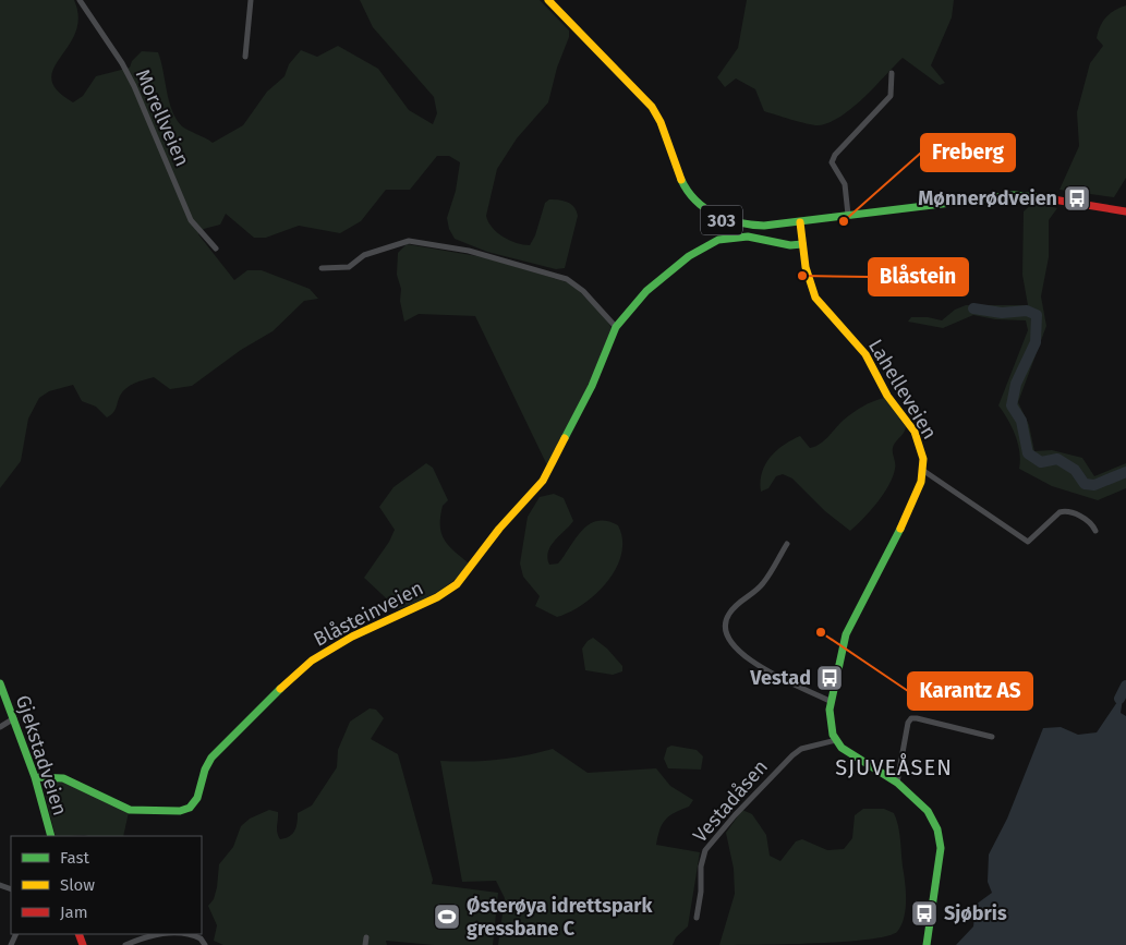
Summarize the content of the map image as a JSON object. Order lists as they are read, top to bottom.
{
  "streets": {
    "street": [
      "Morellveien",
      "303",
      "Lahelleveien",
      "Blåsteinveien",
      "Gjekstadveien",
      "Vestadåsen"
    ]
  },
  "crossings": [
    ["303", "Lahelleveien"],
    ["Lahelleveien", "Blåsteinveien"],
    ["Lahelleveien", "Vestadåsen"],
    ["Blåsteinveien", "Gjekstadveien"]
  ],
  "districts": ["SJUVEÅSEN"],
  "places": {
    "bus stop": ["Mønnerødveien", "Vestad", "Sjøbris"],
    "other": ["Freberg", "Blåstein", "Karantz AS"],
    "sports": ["Østerøya idrettspark gressbane C"]
  },
  "legend": ["Fast", "Slow", "Jam"]
}
